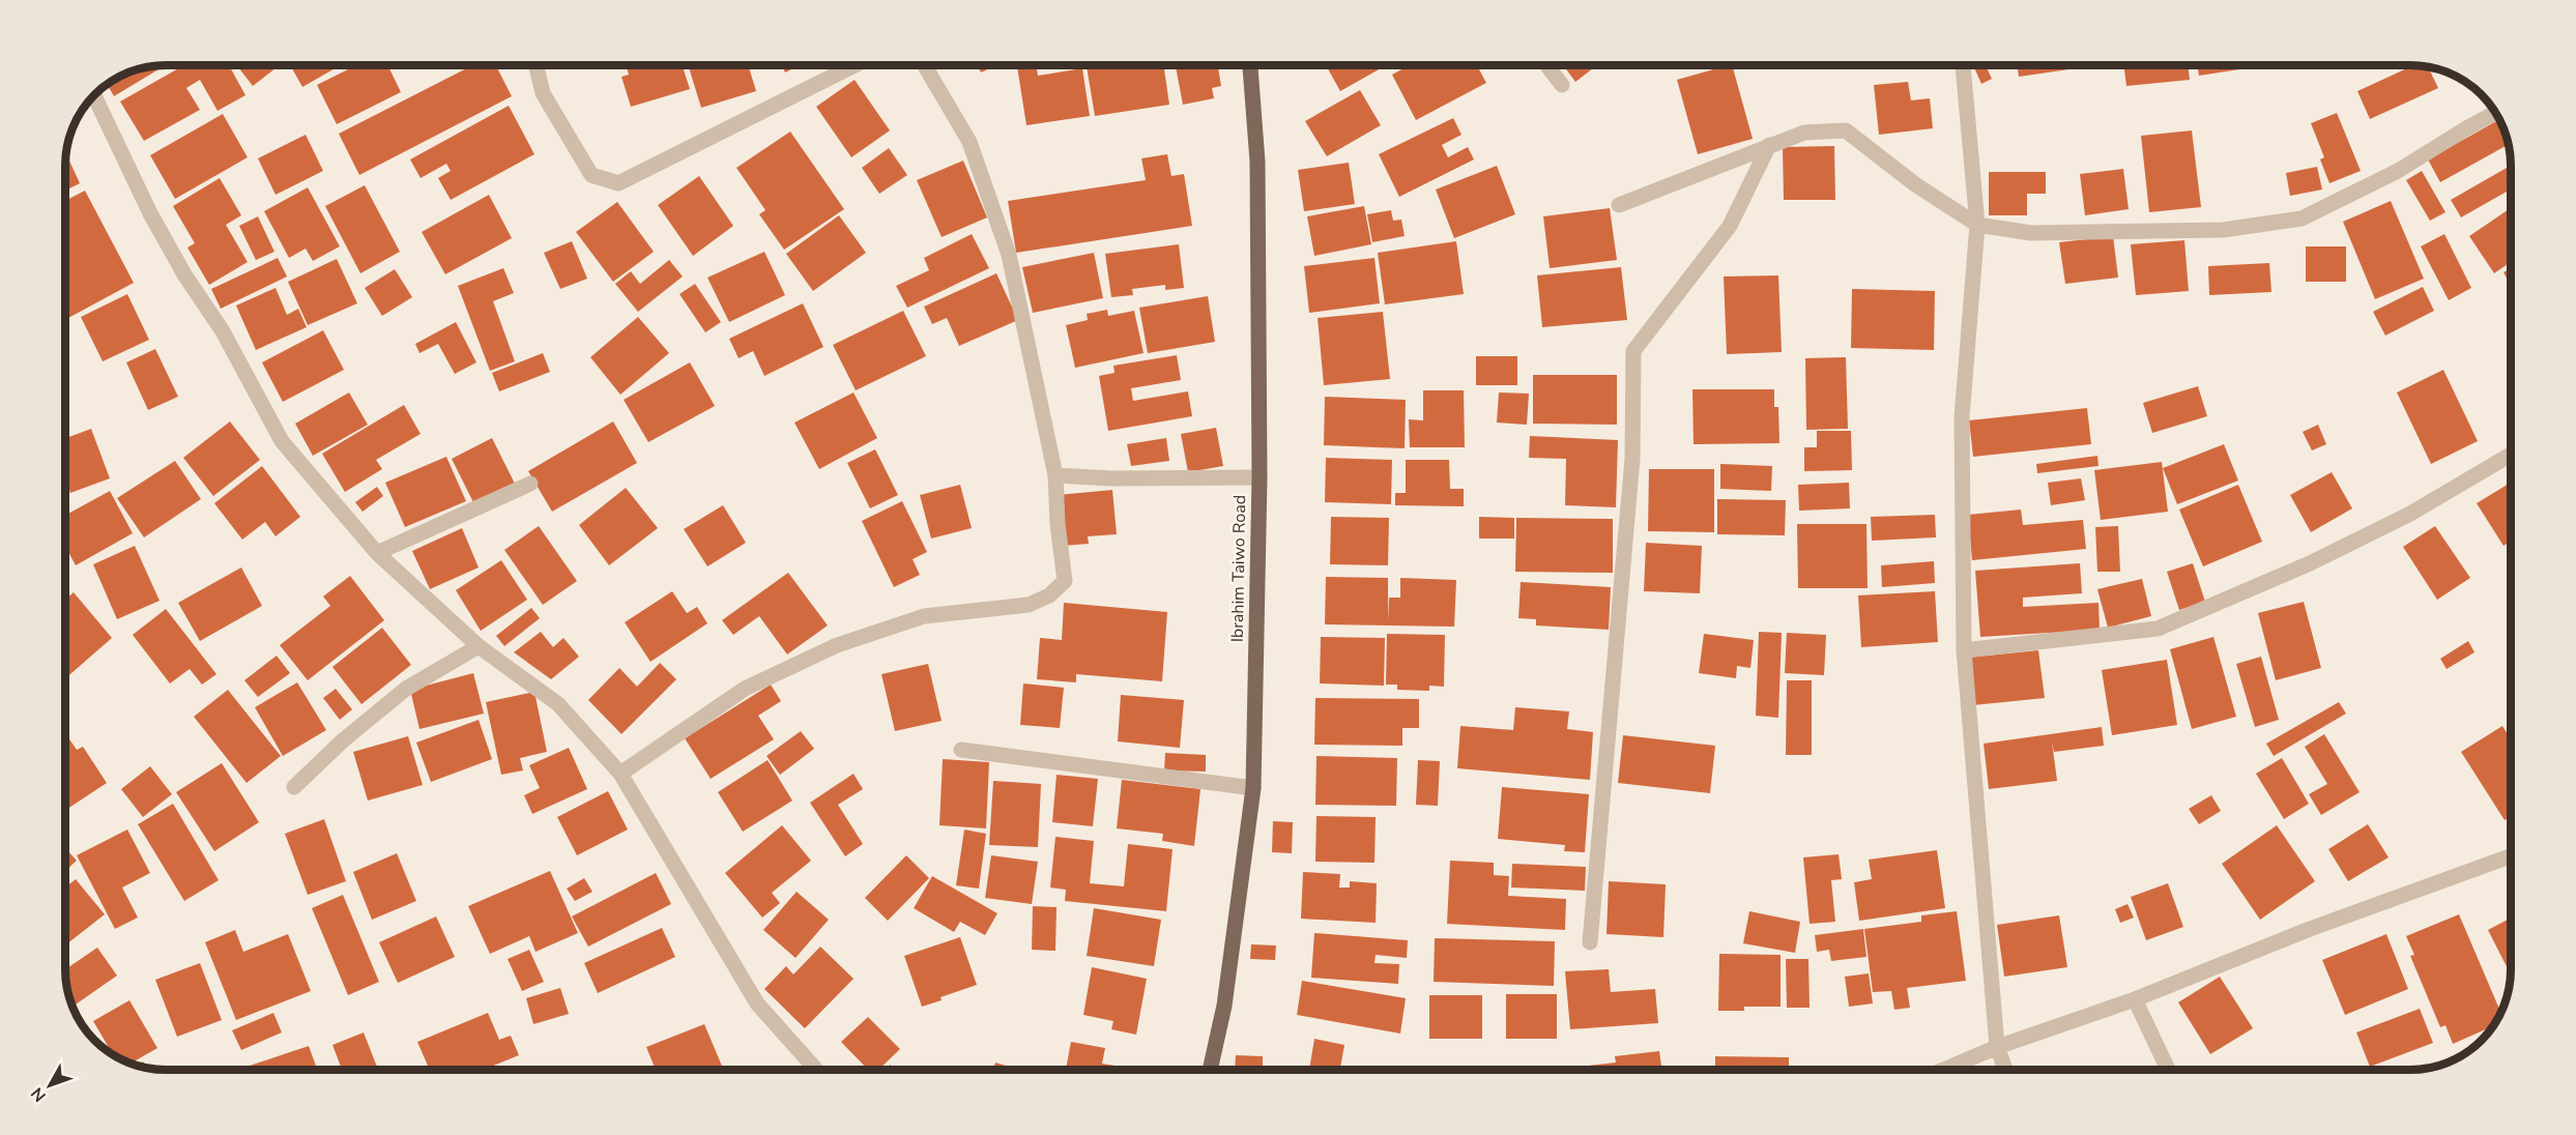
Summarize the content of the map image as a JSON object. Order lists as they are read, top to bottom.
{
  "streets": {
    "main road": ["Ibrahim Taiwo Road"]
  },
  "north": "bottom left"
}
